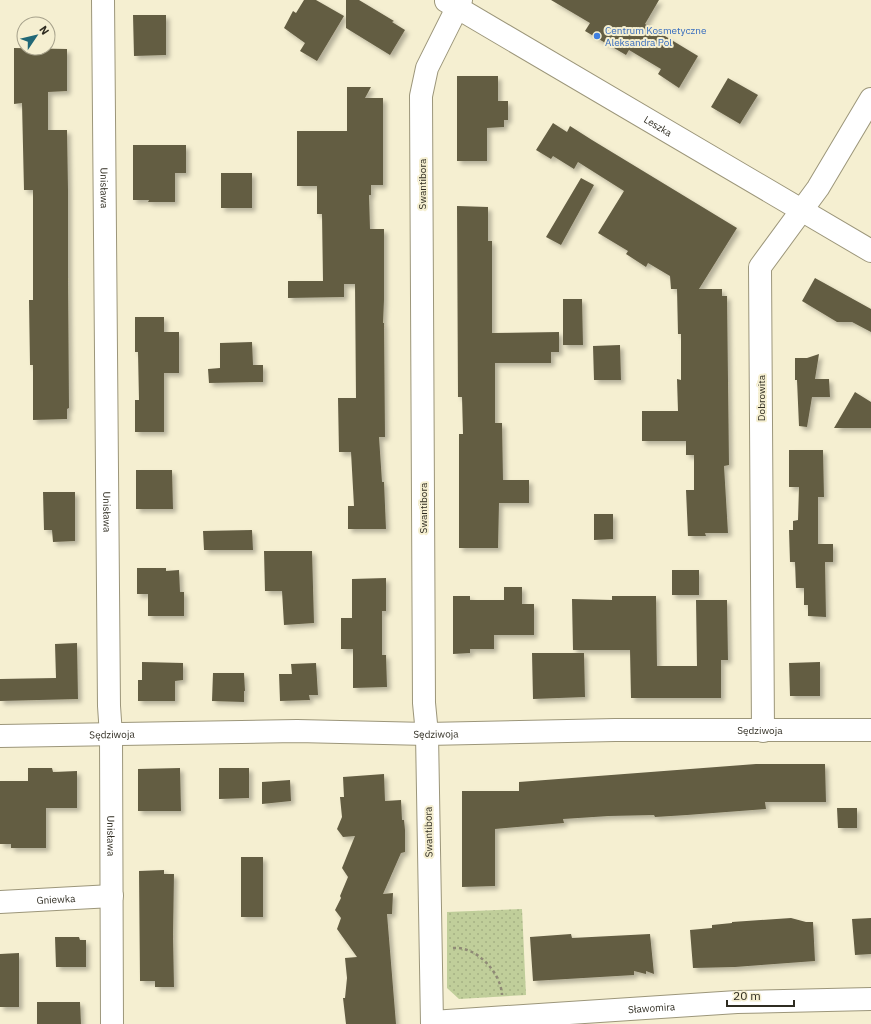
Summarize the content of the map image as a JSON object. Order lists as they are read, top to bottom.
{
  "streets": {
    "street": [
      "Leszka",
      "Swantibora",
      "Unisława",
      "Dobrowita",
      "Sędziwoja",
      "Gniewka",
      "Sławomira"
    ]
  },
  "crossings": [
    ["Leszka", "Swantibora"],
    ["Leszka", "Dobrowita"],
    ["Swantibora", "Sędziwoja"],
    ["Swantibora", "Sławomira"],
    ["Unisława", "Sędziwoja"],
    ["Unisława", "Gniewka"],
    ["Dobrowita", "Sędziwoja"]
  ],
  "places": ["Centrum Kosmetyczne Aleksandra Pol"],
  "scale_bar": "20 m",
  "north": "top right"
}
